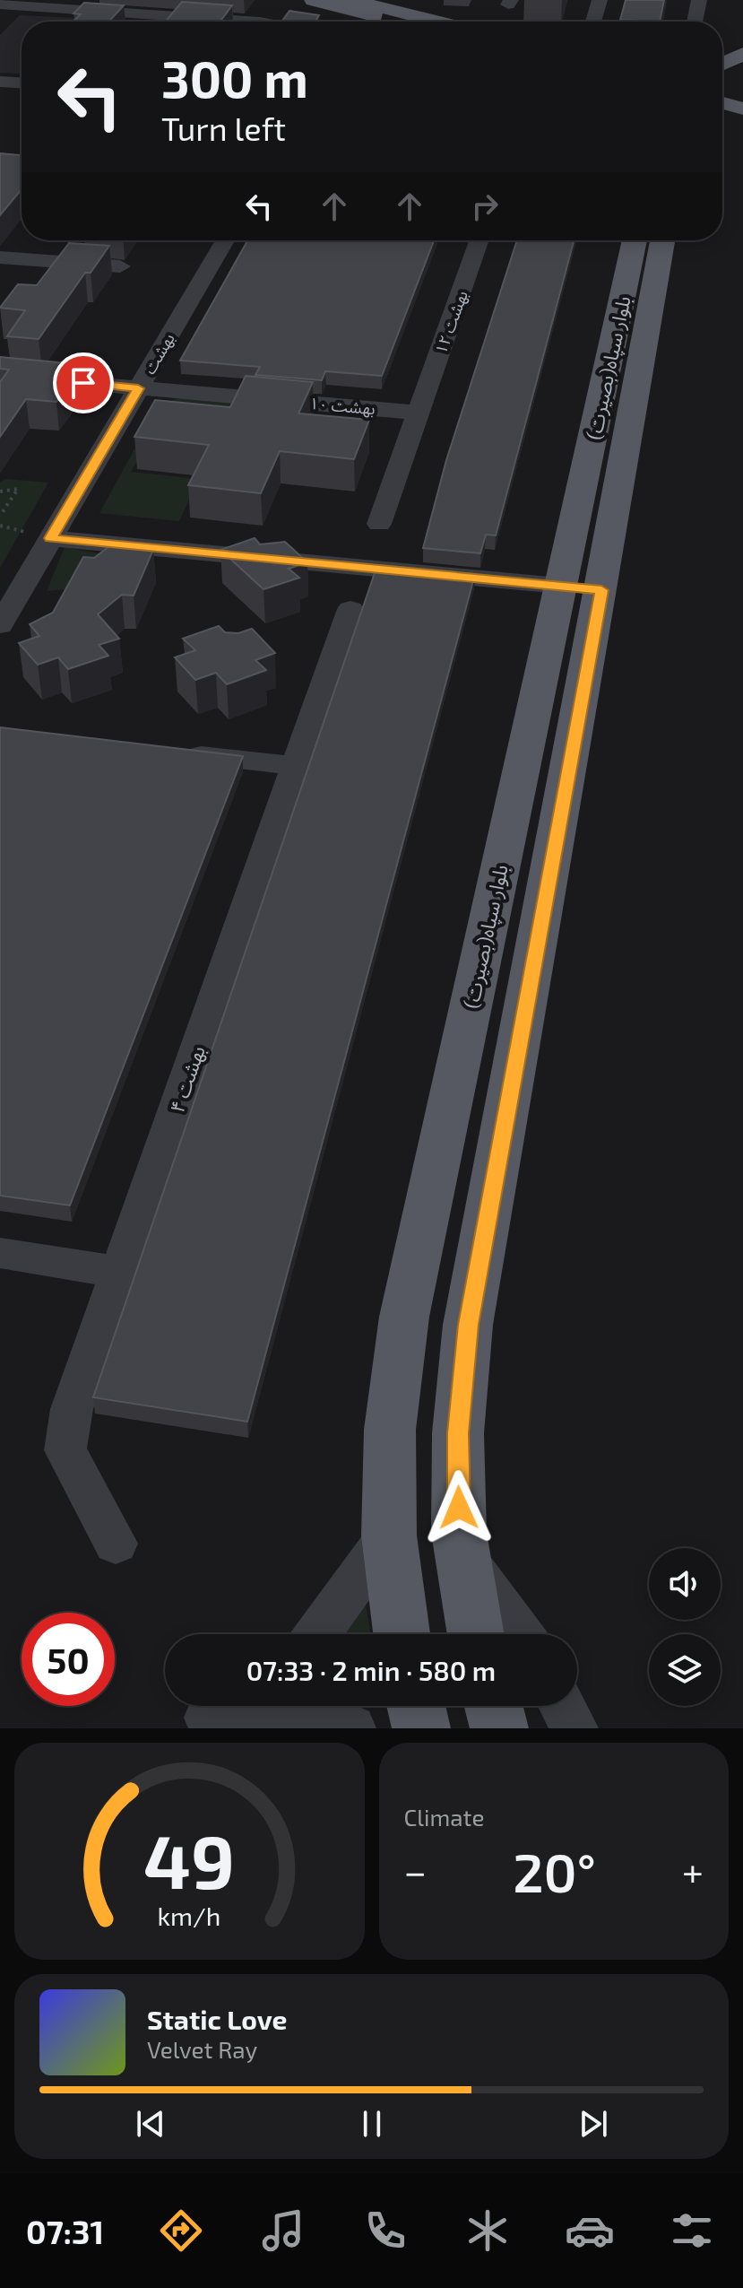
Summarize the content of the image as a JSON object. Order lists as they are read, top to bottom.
{
  "streets": {
    "main road": ["بلوار سپاه(بصیرت)"],
    "street": [
      "بهشت ۱۲",
      "بهشت",
      "بهشت ۱۰",
      "بهشت ۴"
    ]
  },
  "crossings": [
    ["بهشت ۱۲", "بهشت ۱۰"],
    ["بهشت", "بهشت ۱۰"]
  ],
  "page": {
    "turn": ["300 m", "Turn left"],
    "limit": "50",
    "trip": "07:33 · 2 min · 580 m",
    "tile": "Climate",
    "heat": ["−", "20°", "+"],
    "song": ["Static Love", "Velvet Ray"],
    "tabs": "07:31",
    "gauge": ["49", "km/h"]
  }
}
